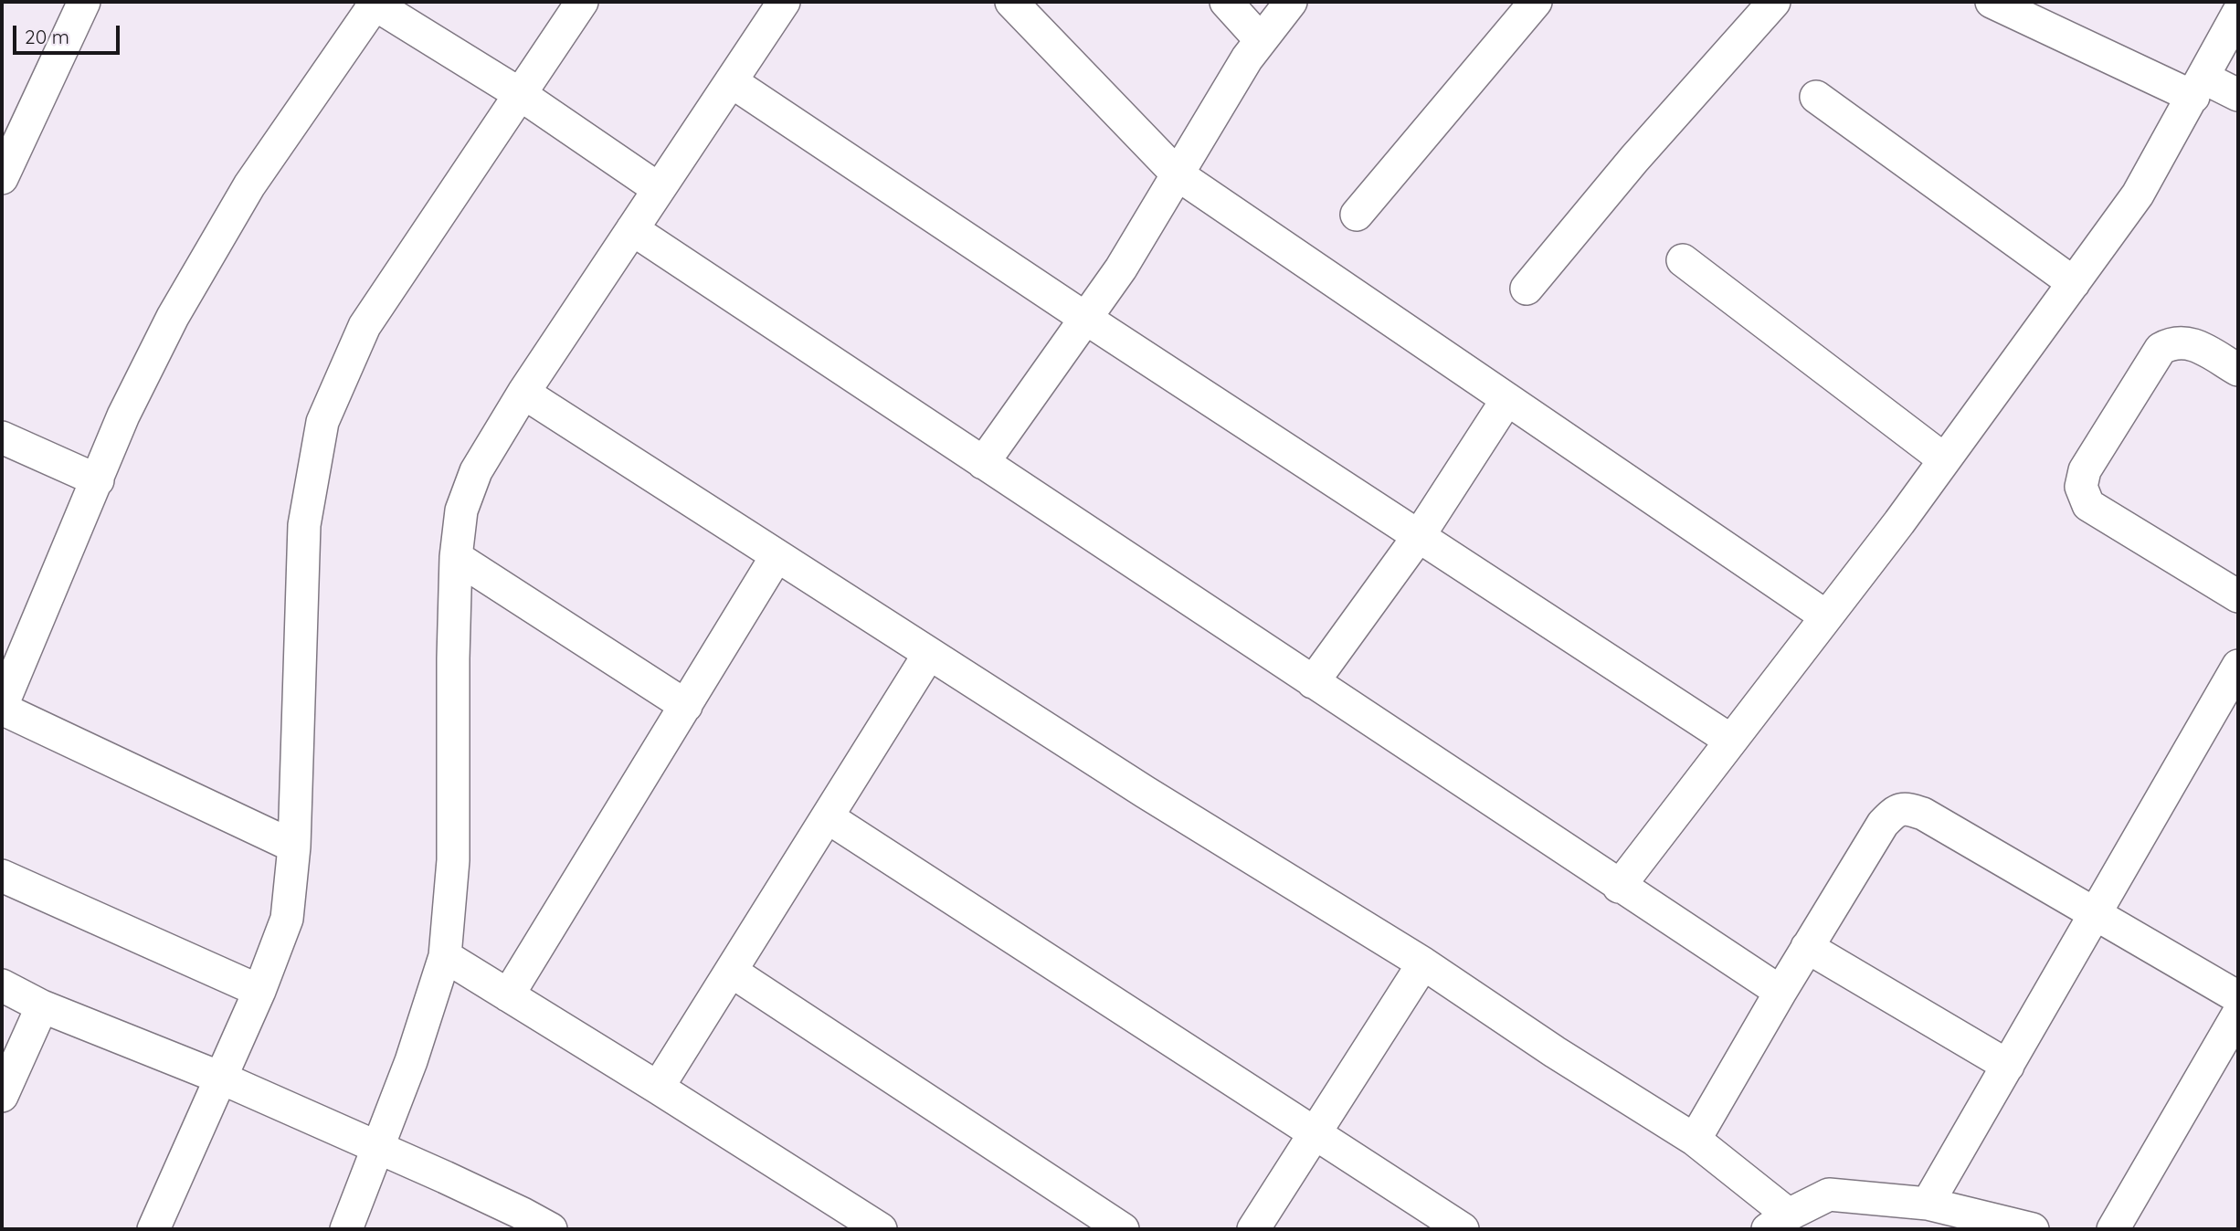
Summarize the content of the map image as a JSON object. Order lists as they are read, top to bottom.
{
  "scale_bar": "20 m"
}
